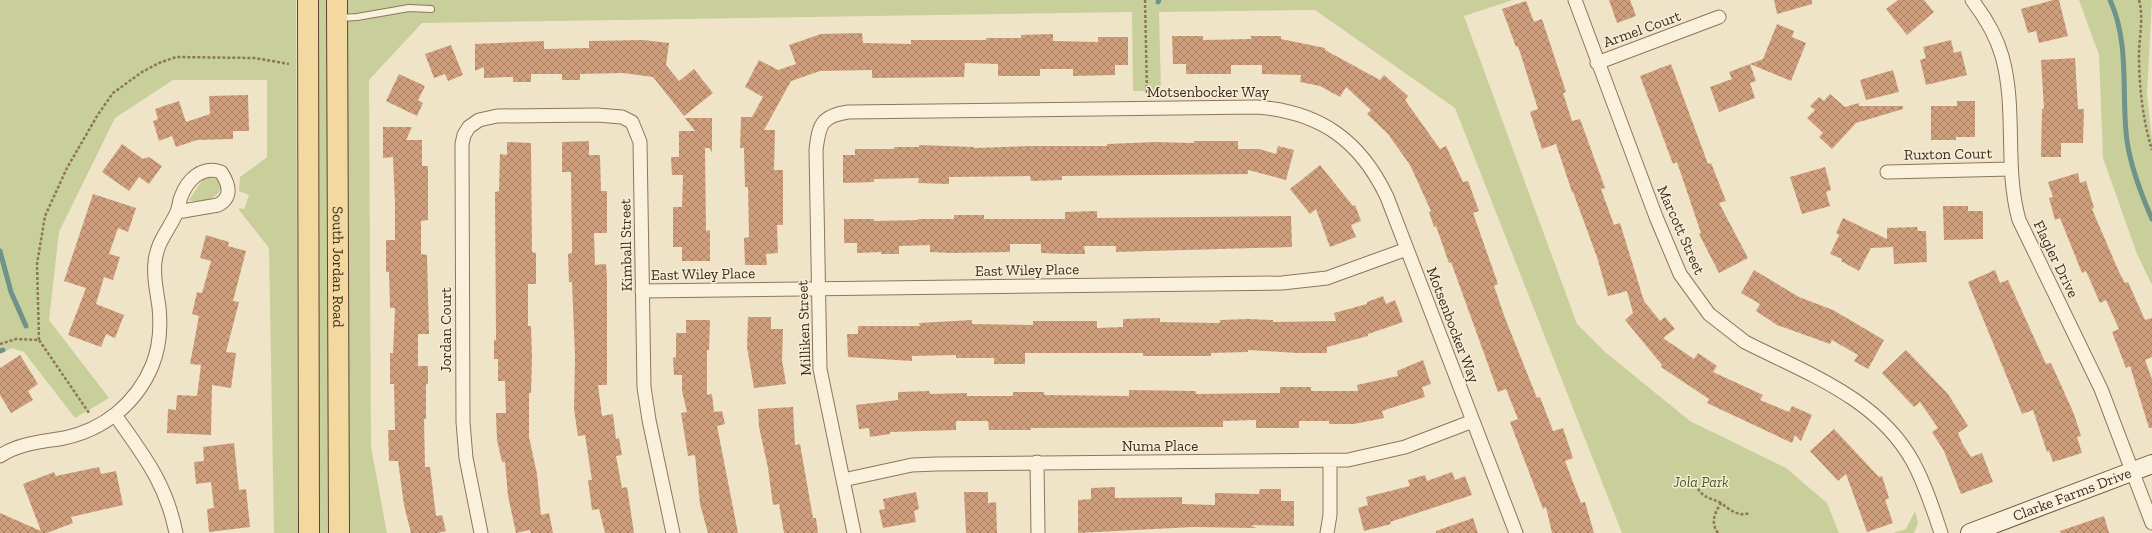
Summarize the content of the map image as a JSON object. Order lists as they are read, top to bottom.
{
  "streets": {
    "main road": ["South Jordan Road"],
    "street": [
      "Armel Court",
      "Motsenbocker Way",
      "Ruxton Court",
      "Marcott Street",
      "Kimball Street",
      "Flagler Drive",
      "East Wiley Place",
      "Milliken Street",
      "Jordan Court",
      "Numa Place",
      "Clarke Farms Drive"
    ]
  },
  "crossings": [
    ["Armel Court", "Marcott Street"],
    ["Motsenbocker Way", "East Wiley Place"],
    ["Motsenbocker Way", "Milliken Street"],
    ["Motsenbocker Way", "Numa Place"],
    ["Ruxton Court", "Flagler Drive"],
    ["Kimball Street", "East Wiley Place"],
    ["Kimball Street", "Jordan Court"],
    ["Flagler Drive", "Clarke Farms Drive"],
    ["East Wiley Place", "Milliken Street"],
    ["Milliken Street", "Numa Place"]
  ],
  "parks": ["Jola Park"]
}
